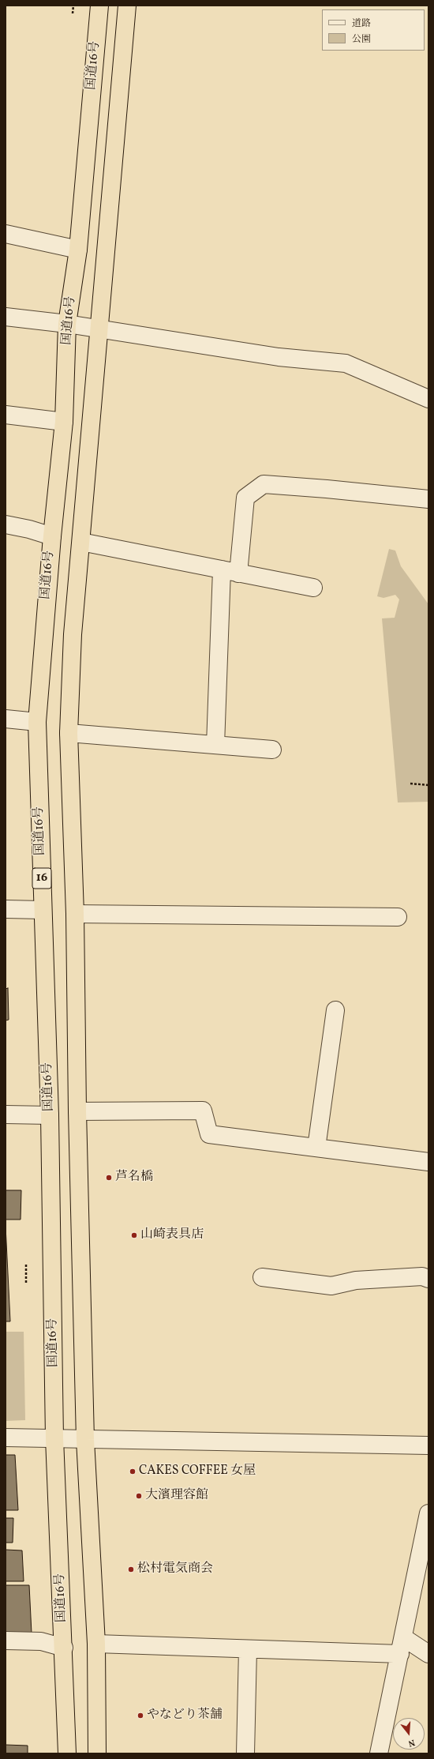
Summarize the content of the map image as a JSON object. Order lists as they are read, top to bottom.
{
  "streets": {
    "highway": ["国道16号", "16"]
  },
  "places": [
    "芦名橋",
    "山崎表具店",
    "CAKES COFFEE 女屋",
    "大濱理容館",
    "松村電気商会",
    "やなどり茶舗"
  ],
  "legend": ["道路", "公園"],
  "north": "bottom"
}
